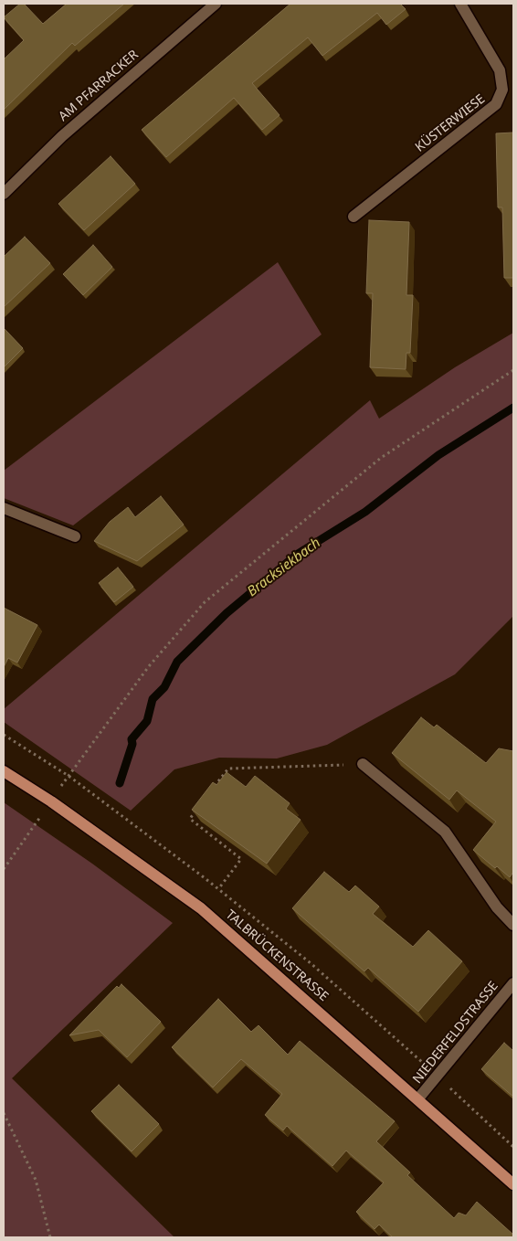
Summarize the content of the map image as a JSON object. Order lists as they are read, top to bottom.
{
  "streets": {
    "main road": ["TALBRÜCKENSTRASSE"],
    "street": ["AM PFARRACKER", "KÜSTERWIESE", "NIEDERFELDSTRASSE"]
  },
  "crossings": [
    ["TALBRÜCKENSTRASSE", "NIEDERFELDSTRASSE"]
  ],
  "water": ["Bracksiekbach"]
}
